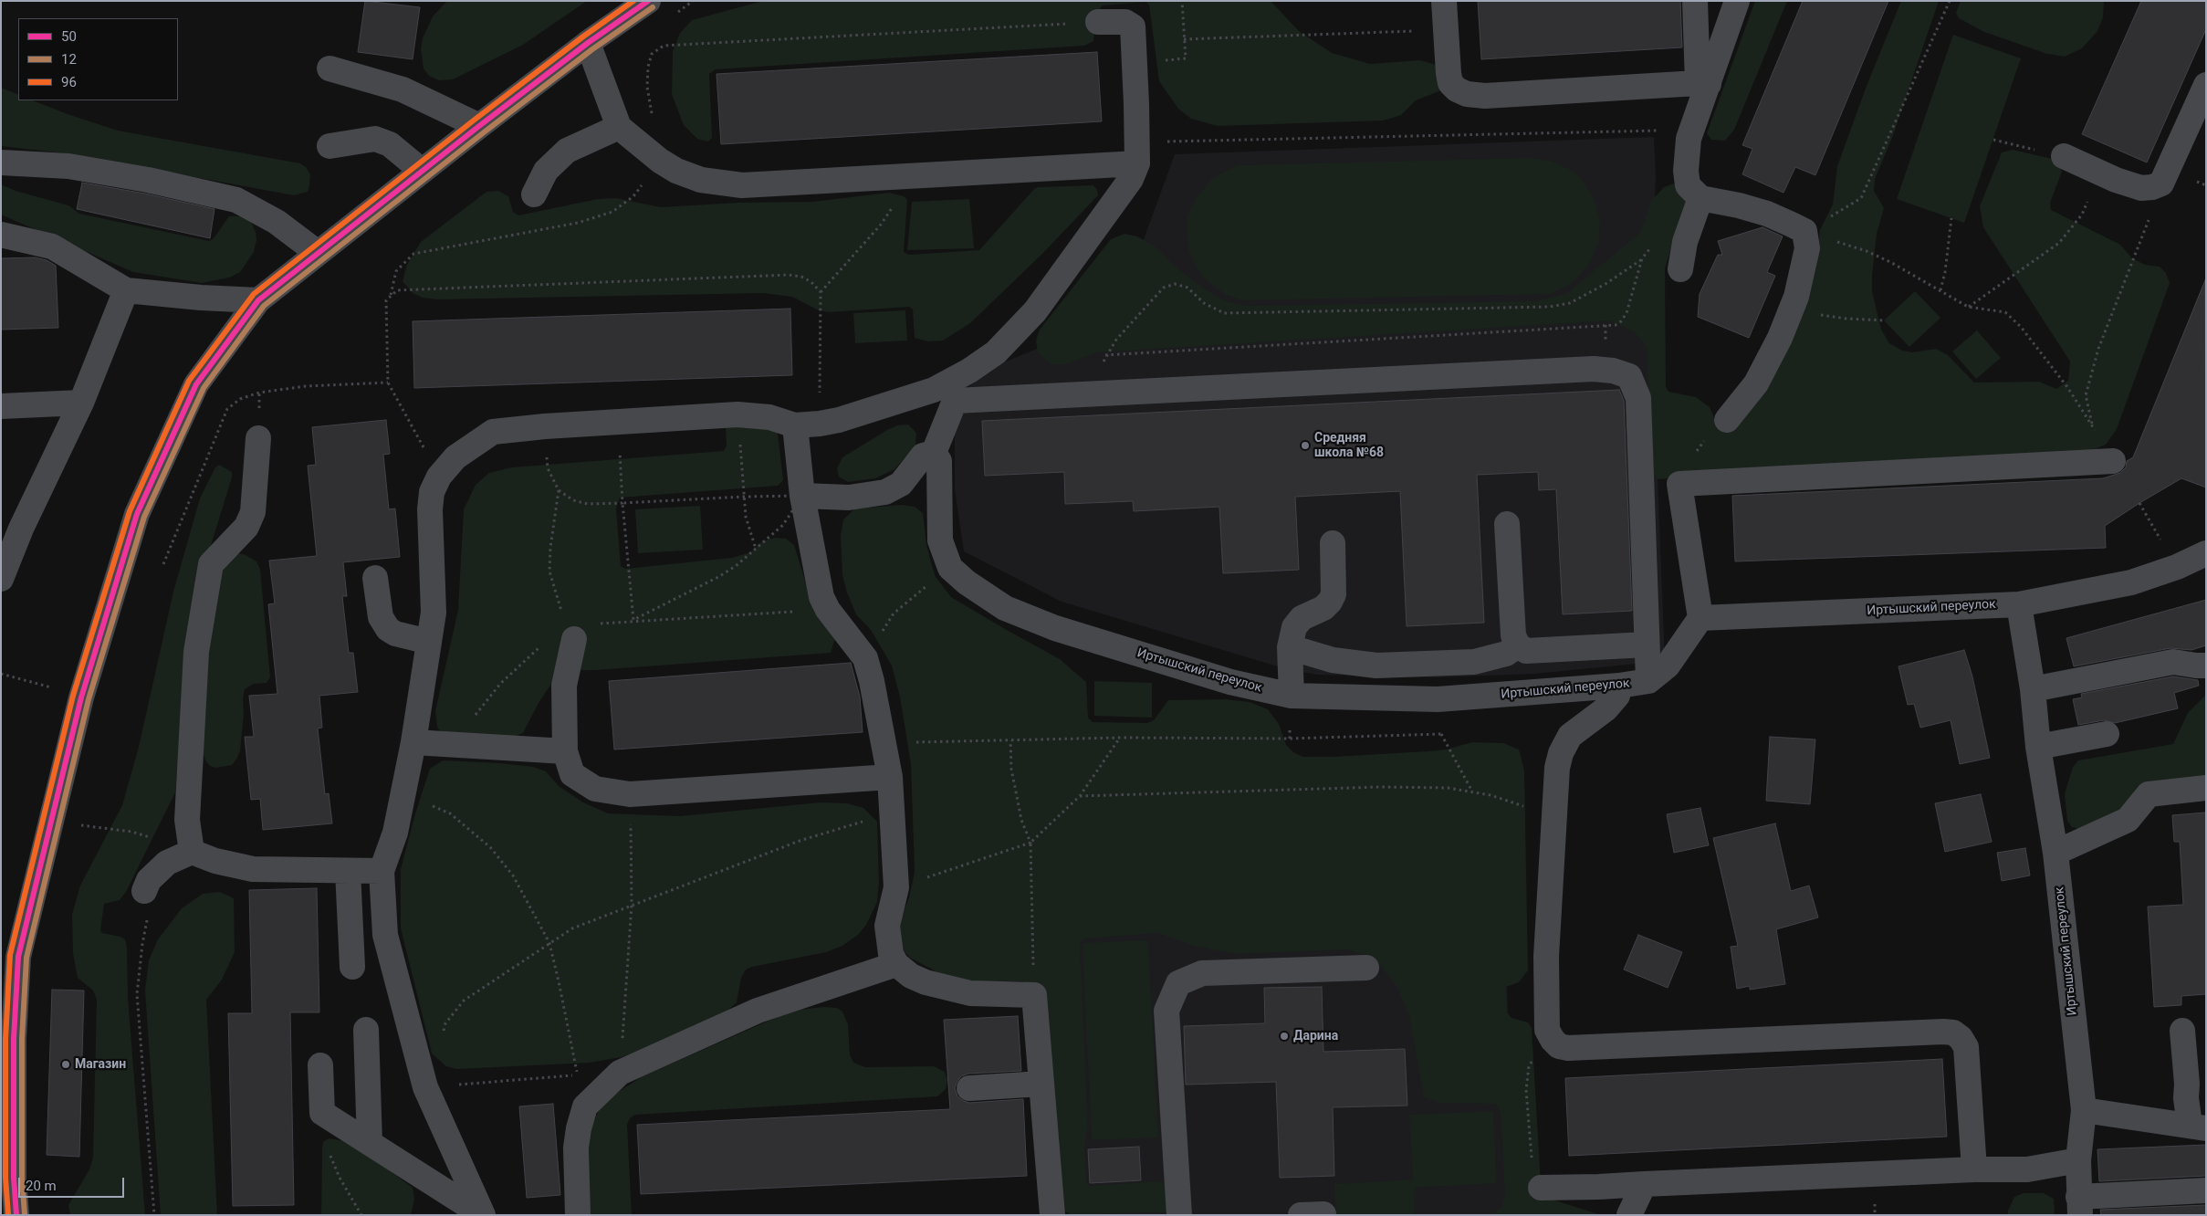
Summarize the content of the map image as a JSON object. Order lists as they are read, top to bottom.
{
  "streets": {
    "street": ["Иртышский переулок"]
  },
  "places": ["Средняя школа №68", "Дарина", "Магазин"],
  "lines": ["transit line 50", "transit line 96", "transit line 12"],
  "legend": ["50", "12", "96"],
  "scale_bar": "20 m"
}
